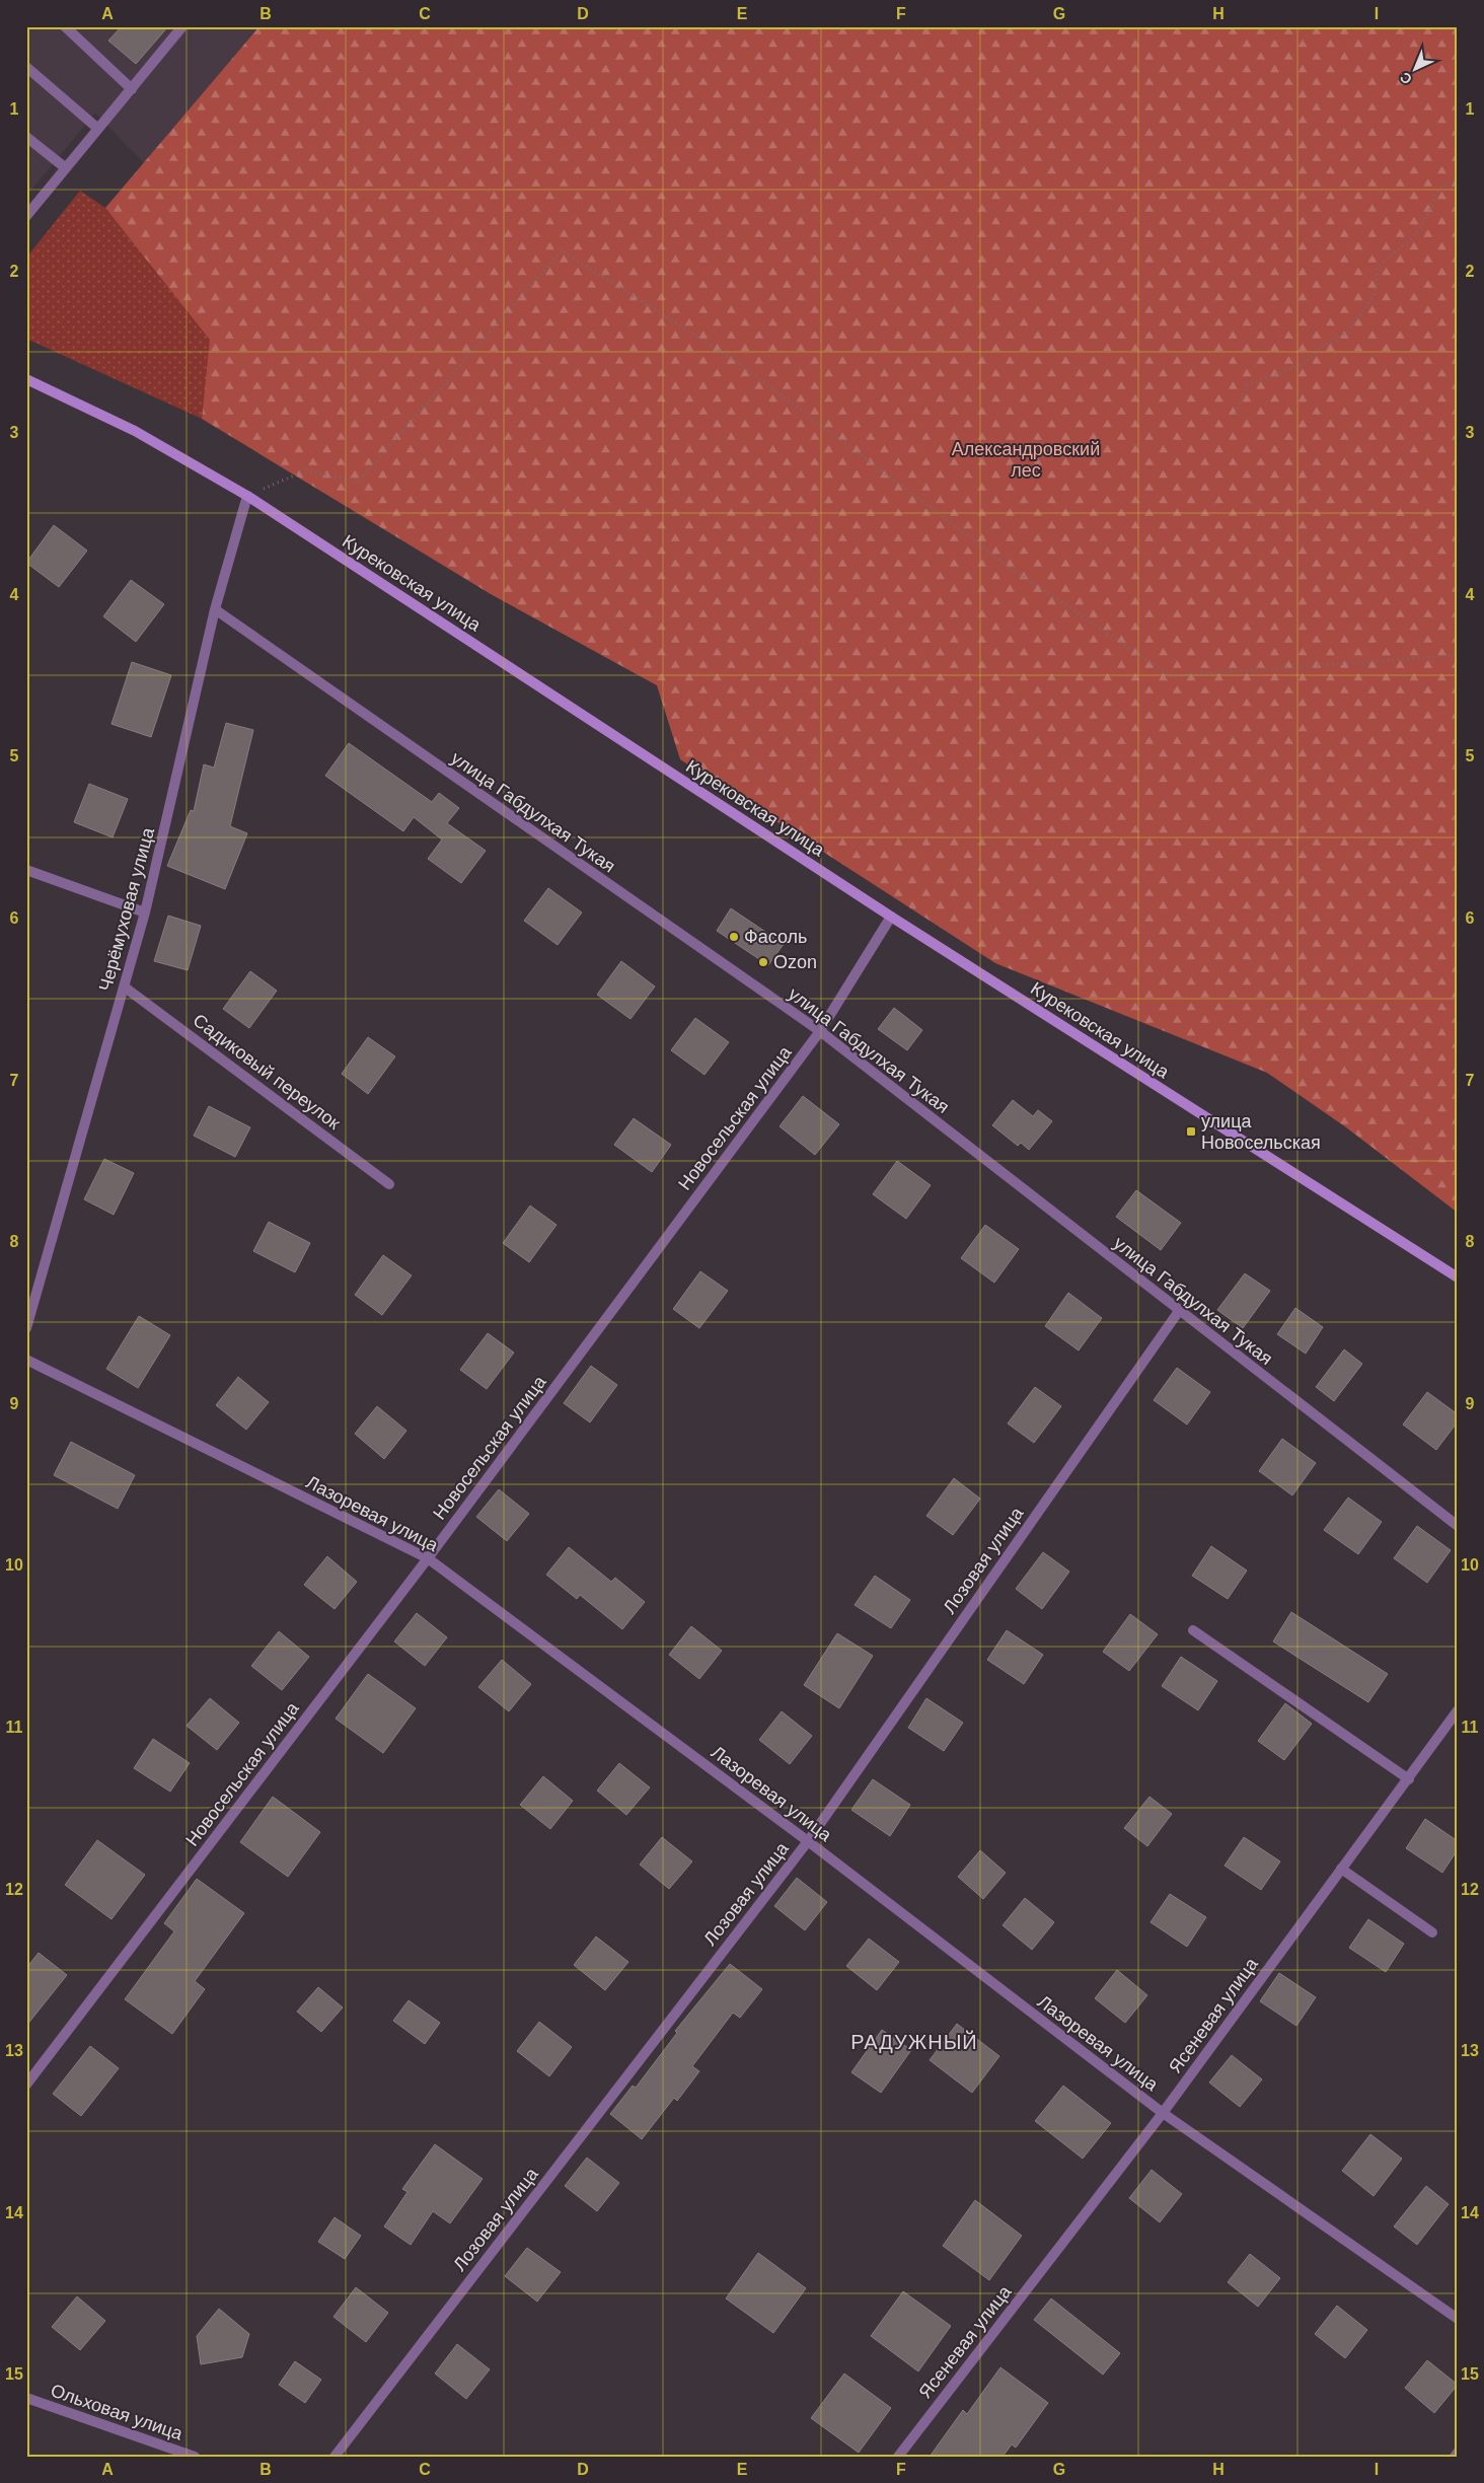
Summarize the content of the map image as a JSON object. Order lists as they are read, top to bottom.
{
  "streets": {
    "street": [
      "Курековская улица",
      "улица Габдулхая Тукая",
      "Черёмуховая улица",
      "Садиковый переулок",
      "Новосельская улица",
      "Лазоревая улица",
      "Лозовая улица",
      "Ясеневая улица",
      "Ольховая улица"
    ]
  },
  "crossings": [
    ["Курековская улица", "Черёмуховая улица"],
    ["Курековская улица", "Новосельская улица"],
    ["улица Габдулхая Тукая", "Черёмуховая улица"],
    ["улица Габдулхая Тукая", "Новосельская улица"],
    ["улица Габдулхая Тукая", "Лозовая улица"],
    ["Черёмуховая улица", "Садиковый переулок"],
    ["Новосельская улица", "Лазоревая улица"],
    ["Лазоревая улица", "Лозовая улица"],
    ["Лазоревая улица", "Ясеневая улица"]
  ],
  "districts": ["РАДУЖНЫЙ"],
  "parks": ["Александровский лес"],
  "places": {
    "other": ["Фасоль", "Ozon"],
    "transit": ["улица Новосельская"]
  },
  "north": "bottom left",
  "grid": {
    "columns": [
      "A",
      "B",
      "C",
      "D",
      "E",
      "F",
      "G",
      "H",
      "I"
    ],
    "rows": [
      "1",
      "2",
      "3",
      "4",
      "5",
      "6",
      "7",
      "8",
      "9",
      "10",
      "11",
      "12",
      "13",
      "14",
      "15"
    ]
  }
}
